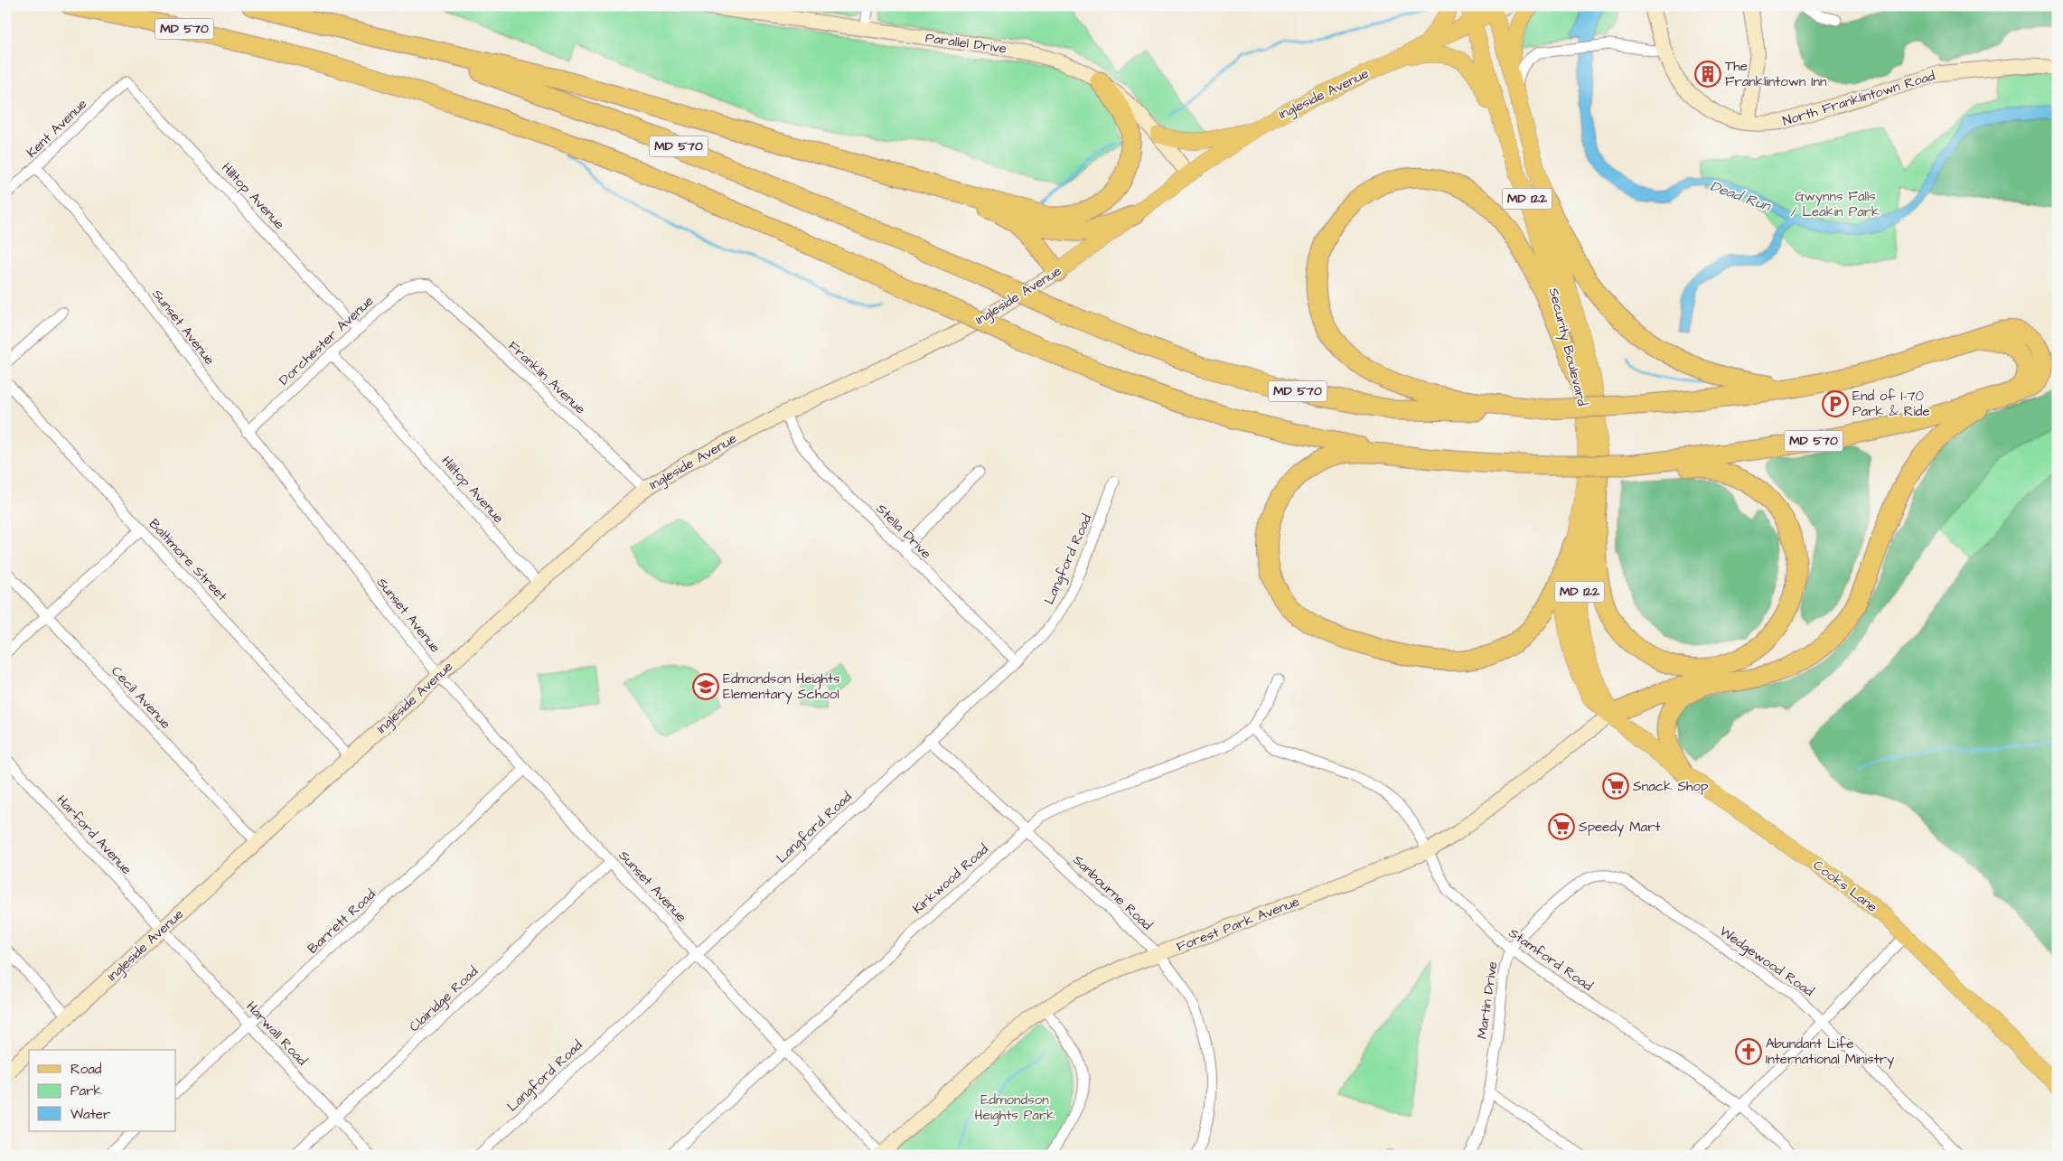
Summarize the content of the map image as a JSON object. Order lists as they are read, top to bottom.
{
  "streets": {
    "highway": ["MD 570"],
    "main road": [
      "Ingleside Avenue",
      "MD 122",
      "Security Boulevard",
      "Cooks Lane"
    ],
    "street": [
      "Parallel Drive",
      "North Franklintown Road",
      "Kent Avenue",
      "Hilltop Avenue",
      "Sunset Avenue",
      "Dorchester Avenue",
      "Franklin Avenue",
      "Stella Drive",
      "Langford Road",
      "Baltimore Street",
      "Cecil Avenue",
      "Harford Avenue",
      "Kirkwood Road",
      "Sanbourne Road",
      "Barrett Road",
      "Forest Park Avenue",
      "Stamford Road",
      "Wedgewood Road",
      "Clairidge Road",
      "Martin Drive",
      "Harwall Road"
    ]
  },
  "crossings": [
    ["Parallel Drive", "Ingleside Avenue"],
    ["Ingleside Avenue", "Hilltop Avenue"],
    ["Ingleside Avenue", "Sunset Avenue"],
    ["Ingleside Avenue", "Security Boulevard"],
    ["Ingleside Avenue", "Franklin Avenue"],
    ["Ingleside Avenue", "Stella Drive"],
    ["Ingleside Avenue", "Baltimore Street"],
    ["Ingleside Avenue", "Cecil Avenue"],
    ["Ingleside Avenue", "Harford Avenue"],
    ["Ingleside Avenue", "Harwall Road"],
    ["Kent Avenue", "Hilltop Avenue"],
    ["Kent Avenue", "Sunset Avenue"],
    ["Hilltop Avenue", "Dorchester Avenue"],
    ["Sunset Avenue", "Dorchester Avenue"],
    ["Sunset Avenue", "Langford Road"],
    ["Sunset Avenue", "Kirkwood Road"],
    ["Sunset Avenue", "Barrett Road"],
    ["Sunset Avenue", "Forest Park Avenue"],
    ["Sunset Avenue", "Clairidge Road"],
    ["Dorchester Avenue", "Franklin Avenue"],
    ["Security Boulevard", "Cooks Lane"],
    ["Security Boulevard", "Forest Park Avenue"],
    ["Stella Drive", "Langford Road"],
    ["Langford Road", "Sanbourne Road"],
    ["Harford Avenue", "Harwall Road"],
    ["Kirkwood Road", "Sanbourne Road"],
    ["Kirkwood Road", "Stamford Road"],
    ["Cooks Lane", "Forest Park Avenue"],
    ["Sanbourne Road", "Forest Park Avenue"],
    ["Barrett Road", "Harwall Road"],
    ["Forest Park Avenue", "Stamford Road"],
    ["Stamford Road", "Martin Drive"],
    ["Wedgewood Road", "Martin Drive"],
    ["Clairidge Road", "Harwall Road"]
  ],
  "water": ["Dead Run"],
  "parks": ["Gwynns Falls / Leakin Park", "Edmondson Heights Park"],
  "places": {
    "building": ["The Franklintown Inn"],
    "parking": ["End of I-70 Park & Ride"],
    "school or university": ["Edmondson Heights Elementary School"],
    "supermarket": ["Snack Shop", "Speedy Mart"],
    "church": ["Abundant Life International Ministry"]
  },
  "legend": ["Road", "Park", "Water"]
}
